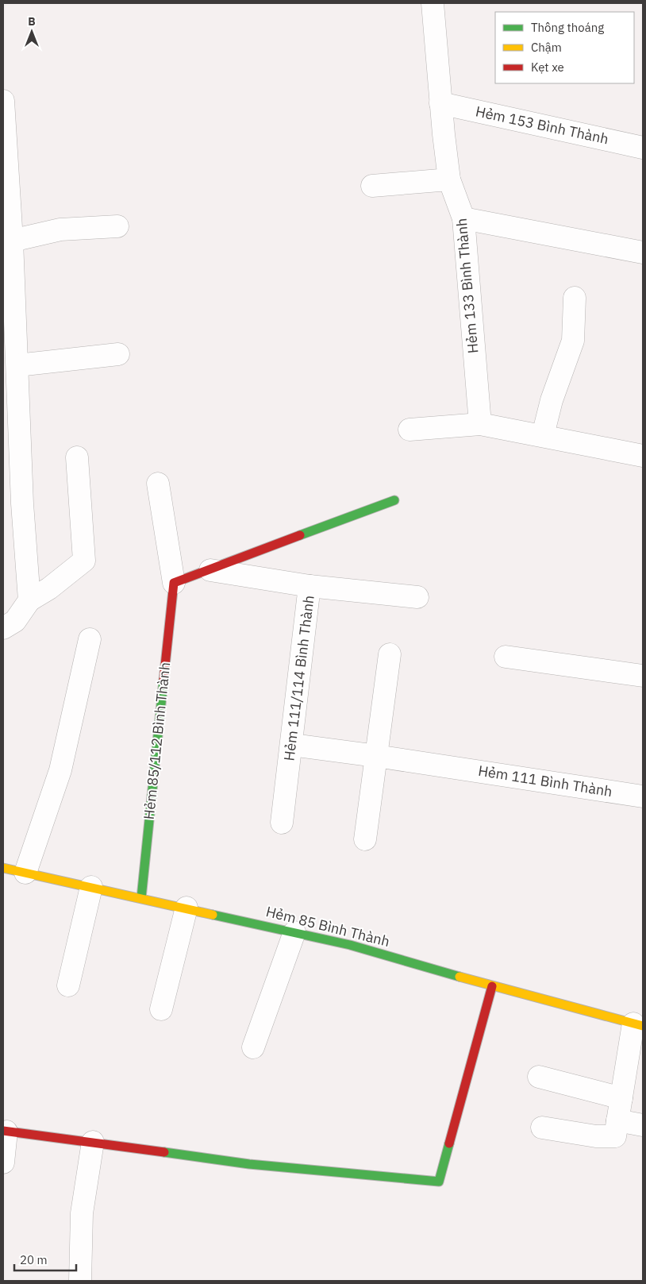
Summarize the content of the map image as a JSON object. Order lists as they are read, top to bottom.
{
  "streets": {
    "street": [
      "Hẻm 153 Bình Thành",
      "Hẻm 133 Bình Thành",
      "Hẻm 111/114 Bình Thành",
      "Hẻm 85/112 Bình Thành",
      "Hẻm 111 Bình Thành",
      "Hẻm 85 Bình Thành"
    ]
  },
  "crossings": [
    ["Hẻm 153 Bình Thành", "Hẻm 133 Bình Thành"],
    ["Hẻm 85/112 Bình Thành", "Hẻm 85 Bình Thành"]
  ],
  "legend": ["Thông thoáng", "Chậm", "Kẹt xe"],
  "scale_bar": "20 m",
  "north": "top"
}
